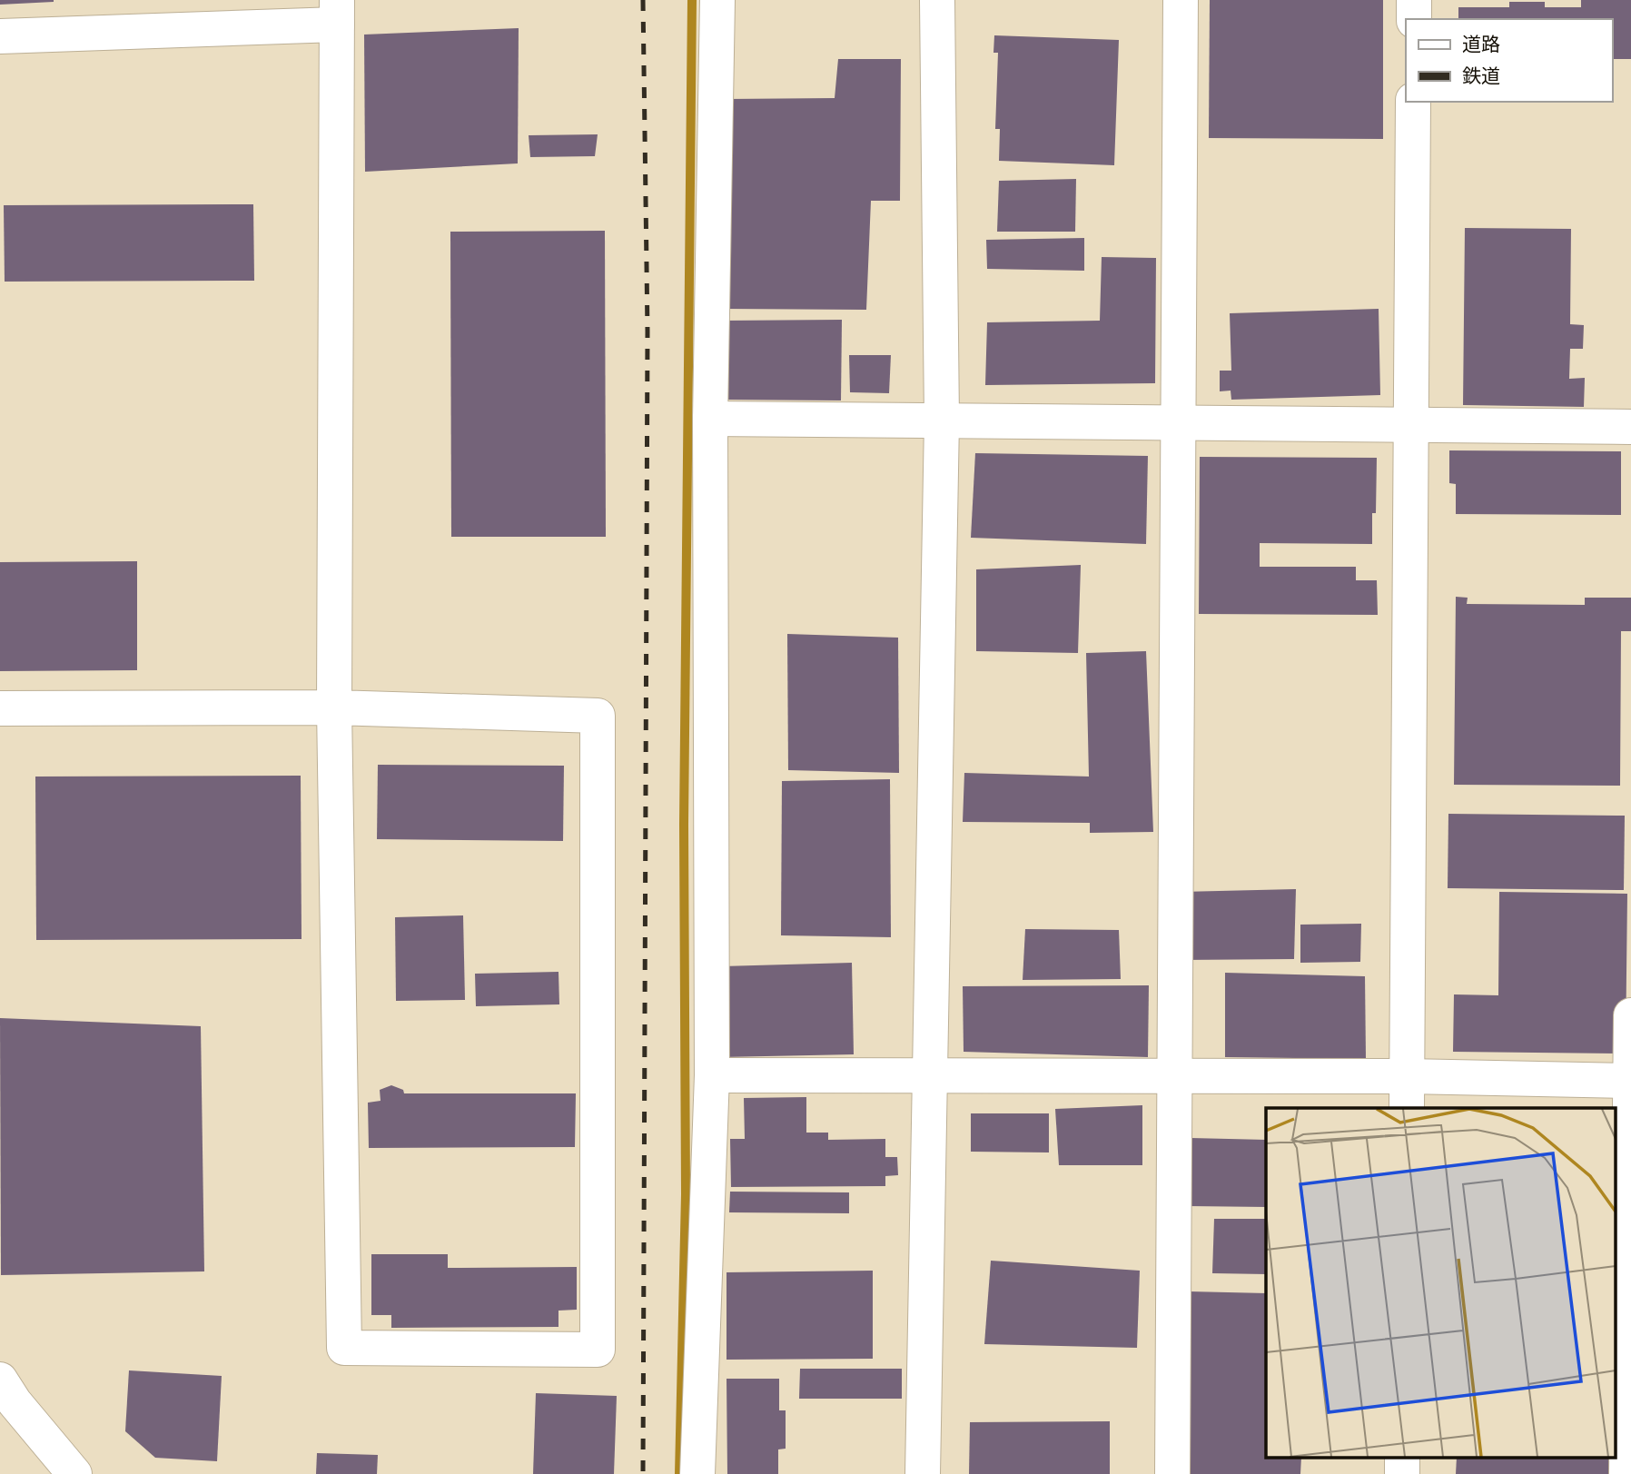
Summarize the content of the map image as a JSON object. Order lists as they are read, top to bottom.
{
  "legend": ["道路", "鉄道"]
}
